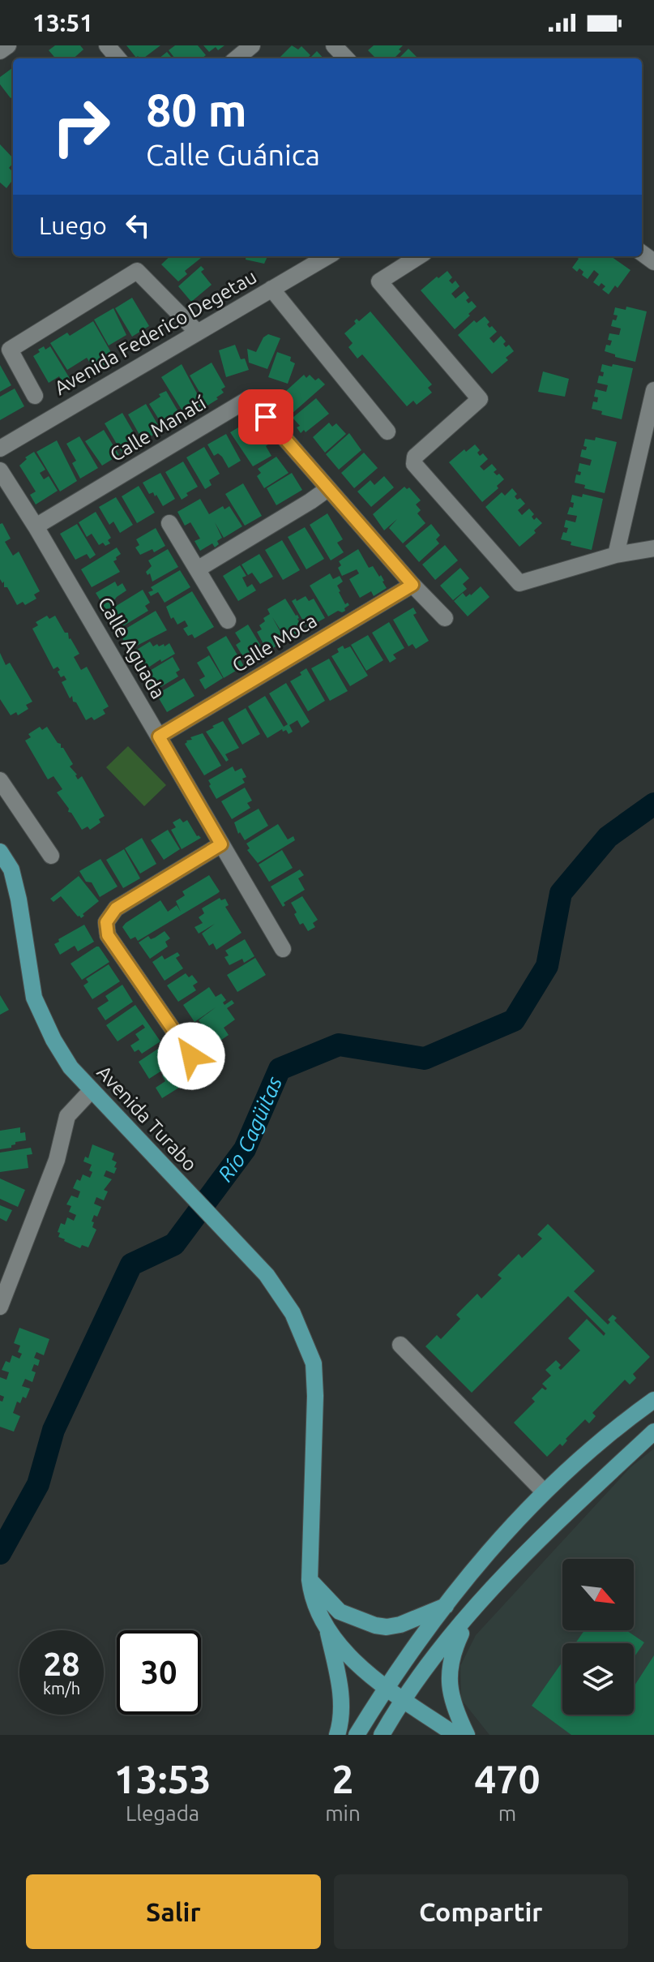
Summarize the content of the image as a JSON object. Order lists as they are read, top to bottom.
{
  "streets": {
    "main road": ["Avenida Turabo"],
    "street": [
      "Avenida Federico Degetau",
      "Calle Manatí",
      "Calle Moca",
      "Calle Aguada"
    ]
  },
  "crossings": [
    ["Calle Manatí", "Calle Moca"],
    ["Calle Manatí", "Calle Aguada"],
    ["Calle Moca", "Calle Aguada"]
  ],
  "water": ["Río Cagüitas"],
  "north": "bottom right",
  "page": {
    "status": "13:51",
    "turn": ["80 m", "Calle Guánica"],
    "then": "Luego",
    "speed": "28 km/h",
    "limit": "30",
    "eta": [
      "13:53",
      "Llegada",
      "2",
      "min",
      "470",
      "m"
    ],
    "buttons": ["Salir", "Compartir"]
  }
}
